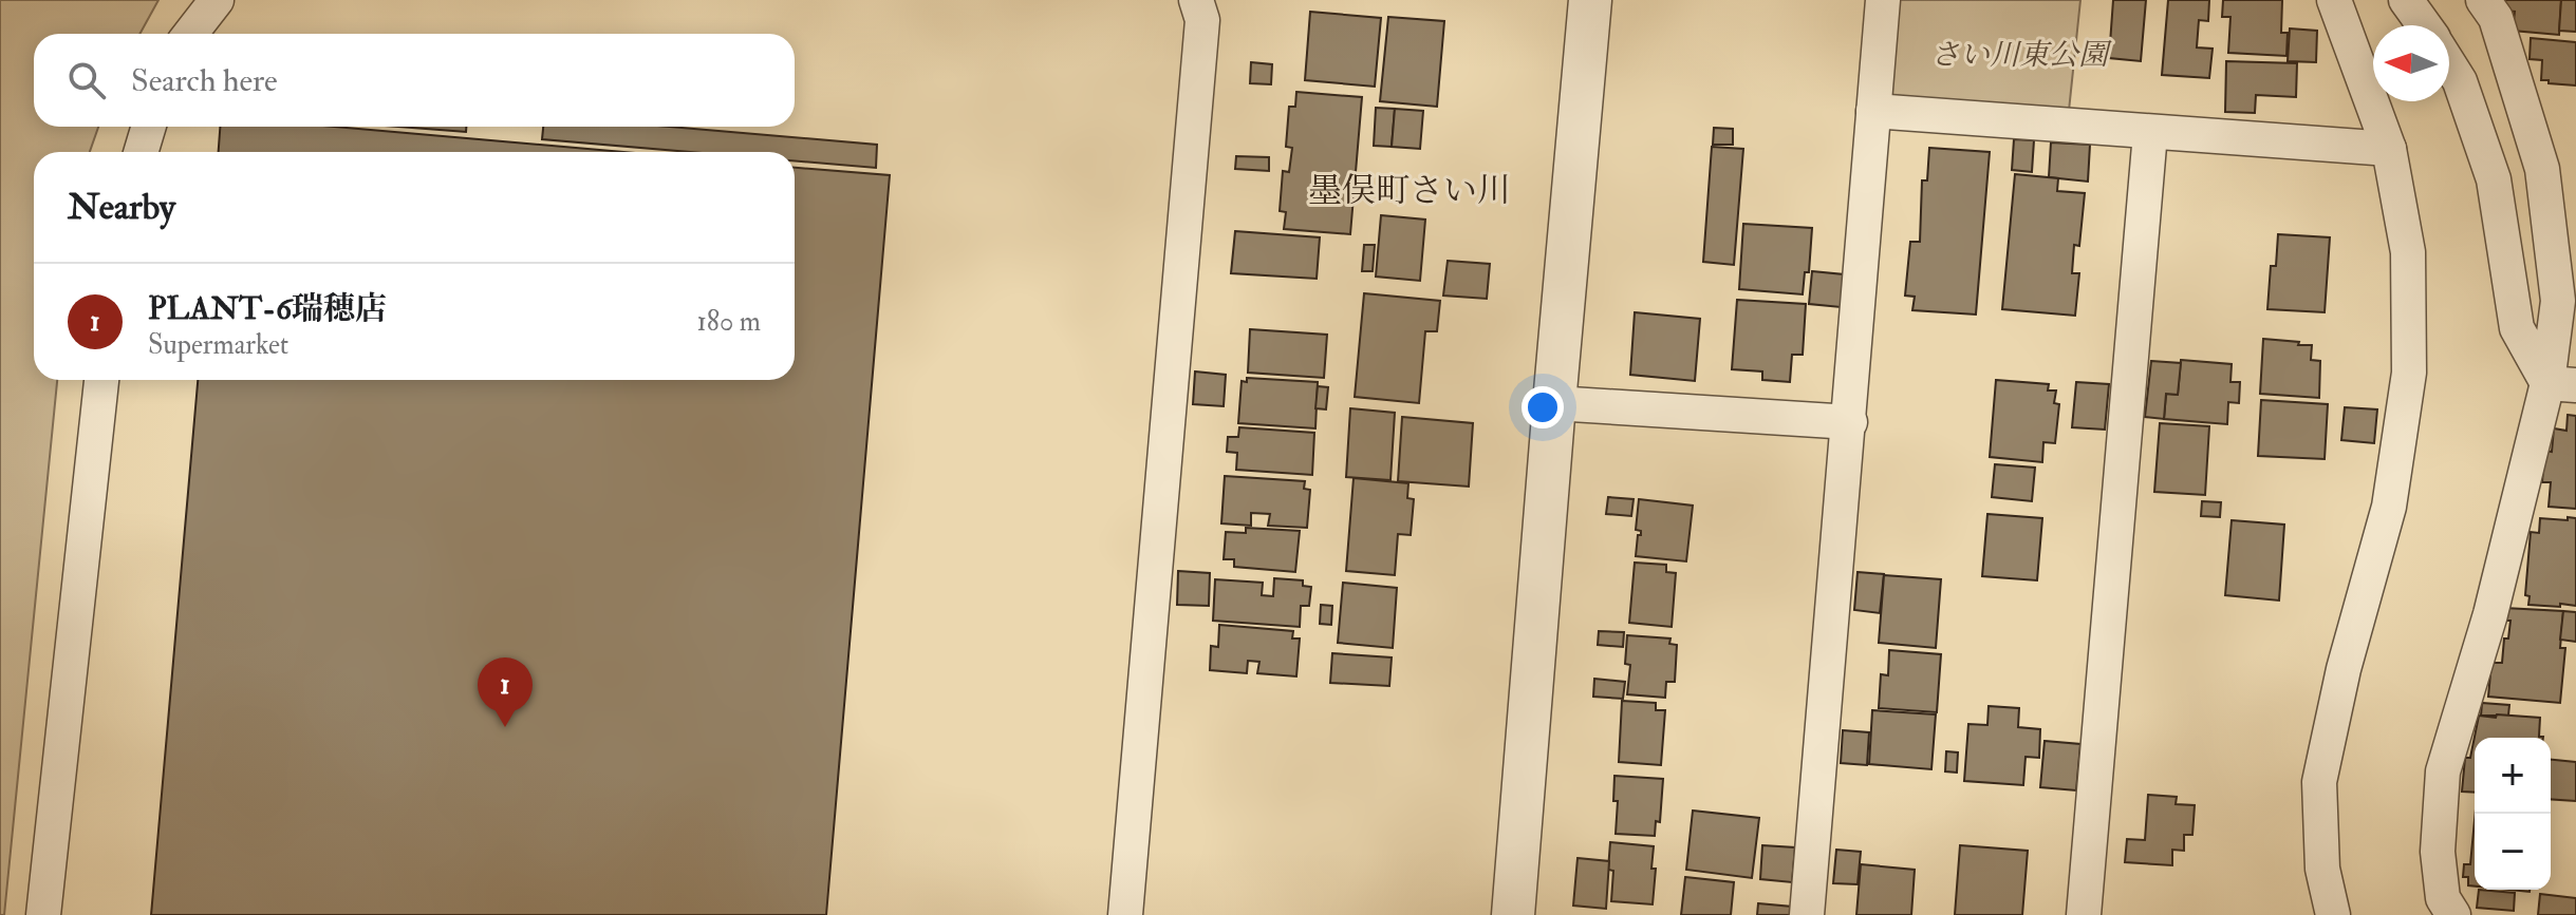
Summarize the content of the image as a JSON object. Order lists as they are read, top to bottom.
{
  "districts": ["墨俣町さい川"],
  "parks": ["さい川東公園"],
  "north": "left",
  "page": {
    "search": "Search here",
    "heading": "Nearby",
    "list": [
      {
        "mark": "1",
        "name": "PLANT-6瑞穂店",
        "note": "Supermarket",
        "value": "180 m"
      }
    ],
    "pins": "1",
    "map_buttons": ["+", "−"]
  }
}
